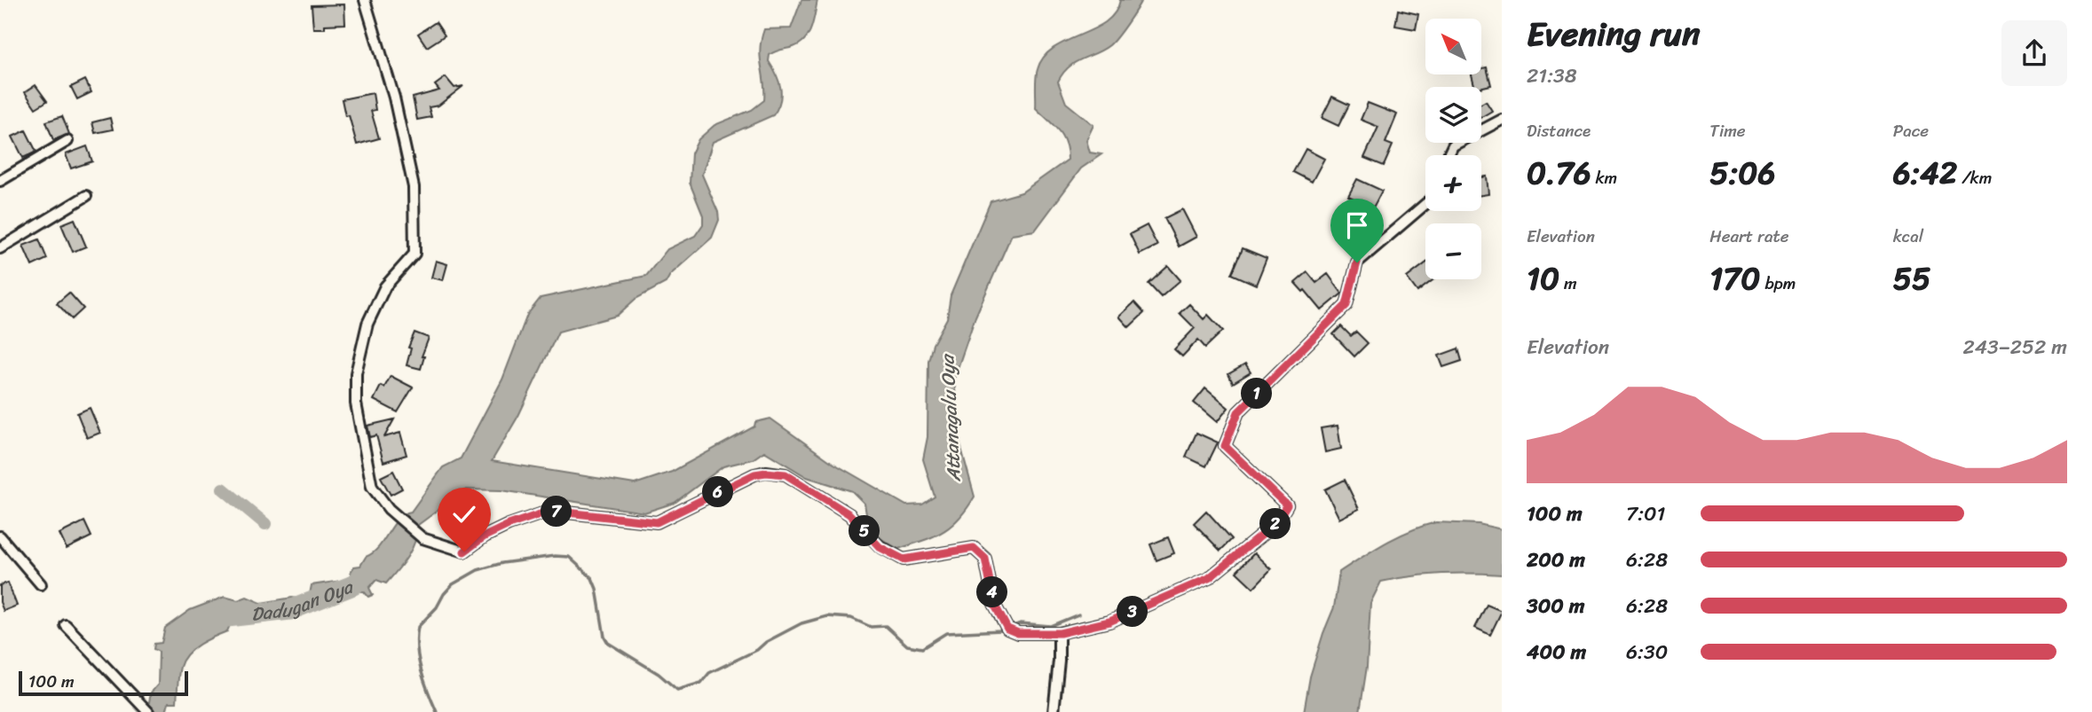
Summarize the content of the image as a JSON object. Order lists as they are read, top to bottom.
{
  "water": ["Attanagalu Oya", "Dadugan Oya"],
  "scale_bar": "100 m",
  "north": "top left",
  "page": {
    "heading": ["Evening run", "21:38"],
    "map_buttons": ["+", "−"],
    "stats": [
      ["Distance", "0.76 km"],
      ["Time", "5:06"],
      ["Pace", "6:42 /km"],
      ["Elevation", "10 m"],
      ["Heart rate", "170 bpm"],
      ["kcal", "55"]
    ],
    "chart": ["Elevation", "243–252 m"],
    "pins": [
      "1",
      "6",
      "7",
      "2",
      "5",
      "4",
      "3"
    ],
    "list": [
      {
        "name": "100 m",
        "note": "7:01"
      },
      {
        "name": "200 m",
        "note": "6:28"
      },
      {
        "name": "300 m",
        "note": "6:28"
      },
      {
        "name": "400 m",
        "note": "6:30"
      }
    ],
    "scale": "100 m"
  }
}
